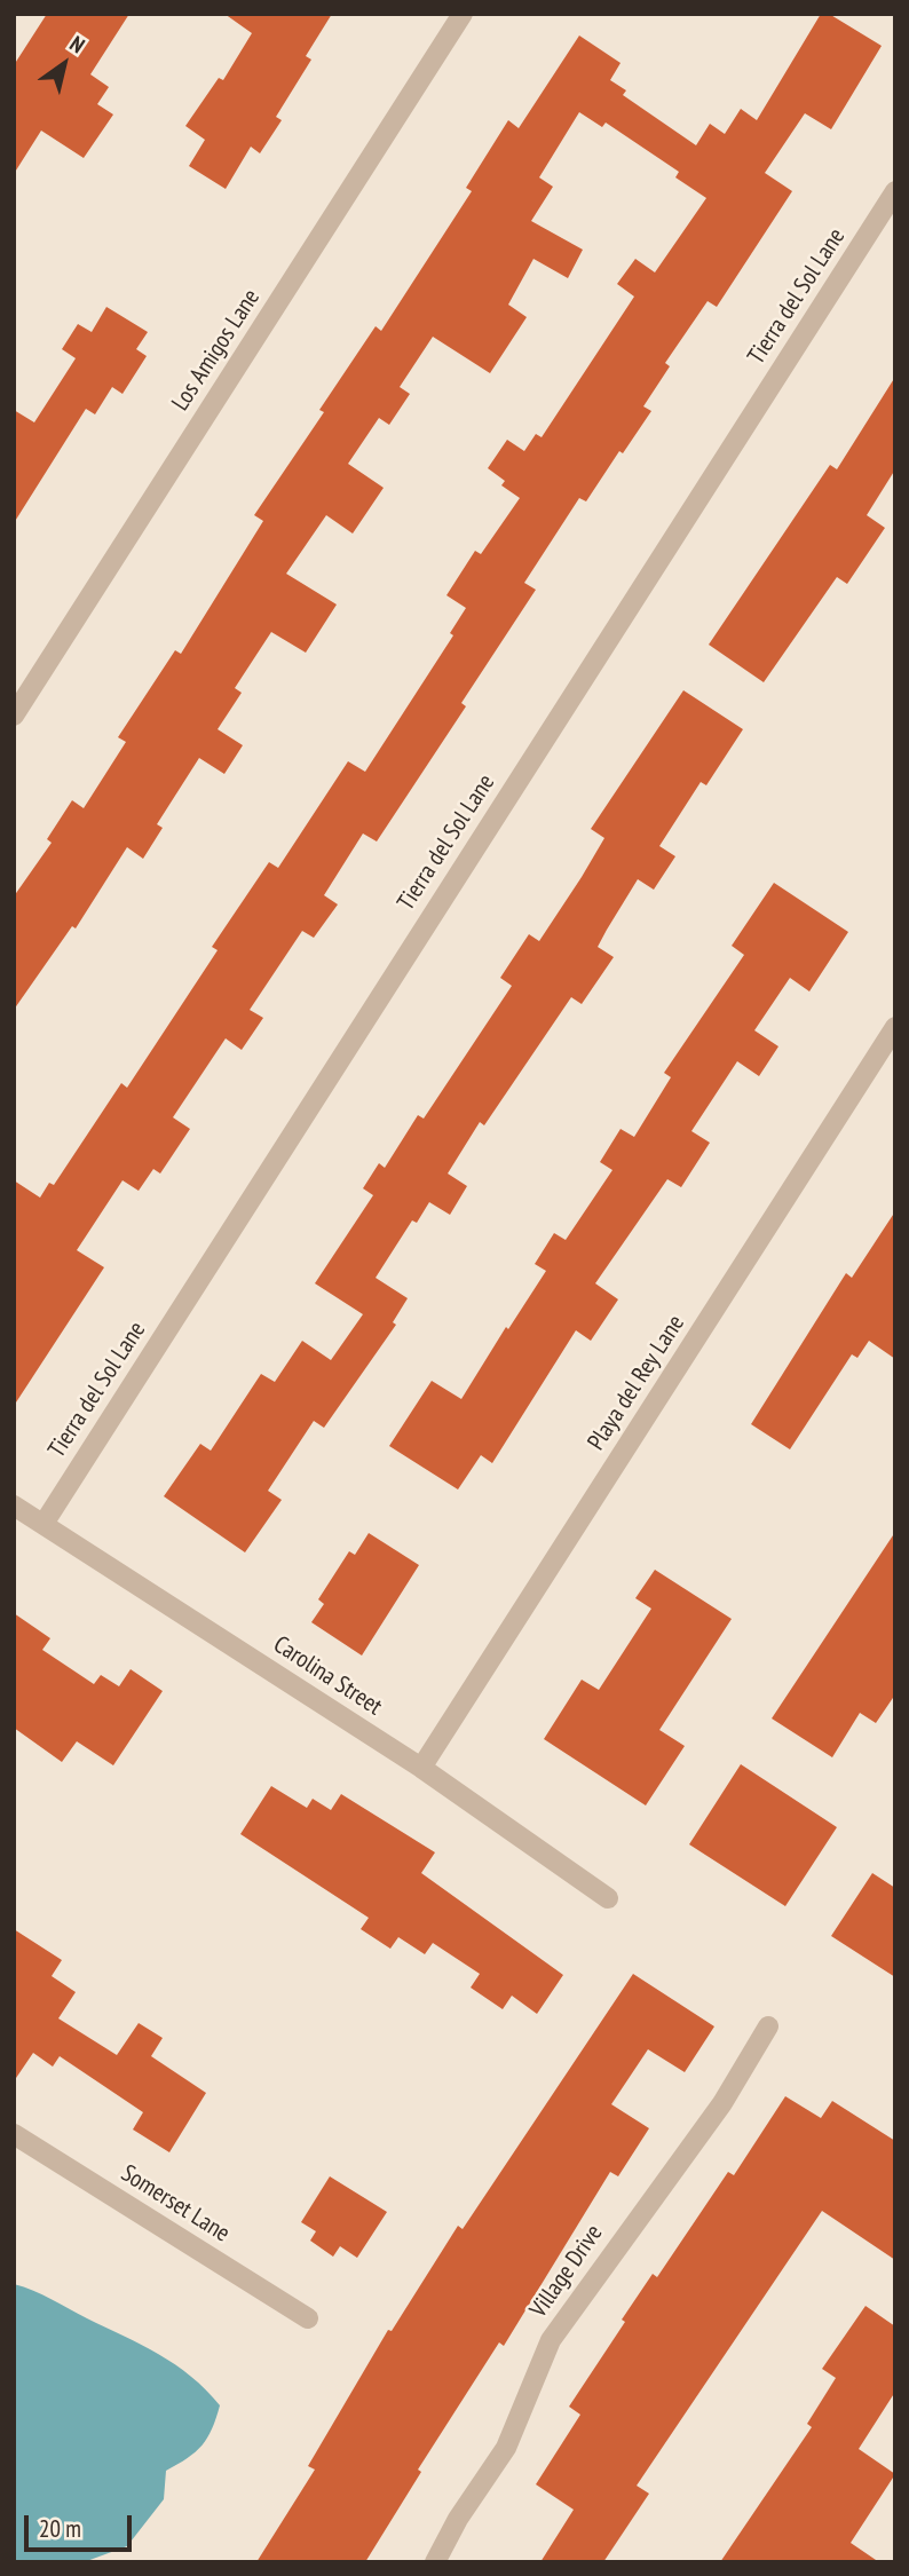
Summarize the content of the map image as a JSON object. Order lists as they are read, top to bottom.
{
  "streets": {
    "street": [
      "Tierra del Sol Lane",
      "Los Amigos Lane",
      "Playa del Rey Lane",
      "Carolina Street",
      "Somerset Lane",
      "Village Drive"
    ]
  },
  "crossings": [
    ["Tierra del Sol Lane", "Carolina Street"],
    ["Playa del Rey Lane", "Carolina Street"]
  ],
  "scale_bar": "20 m",
  "north": "top right"
}
